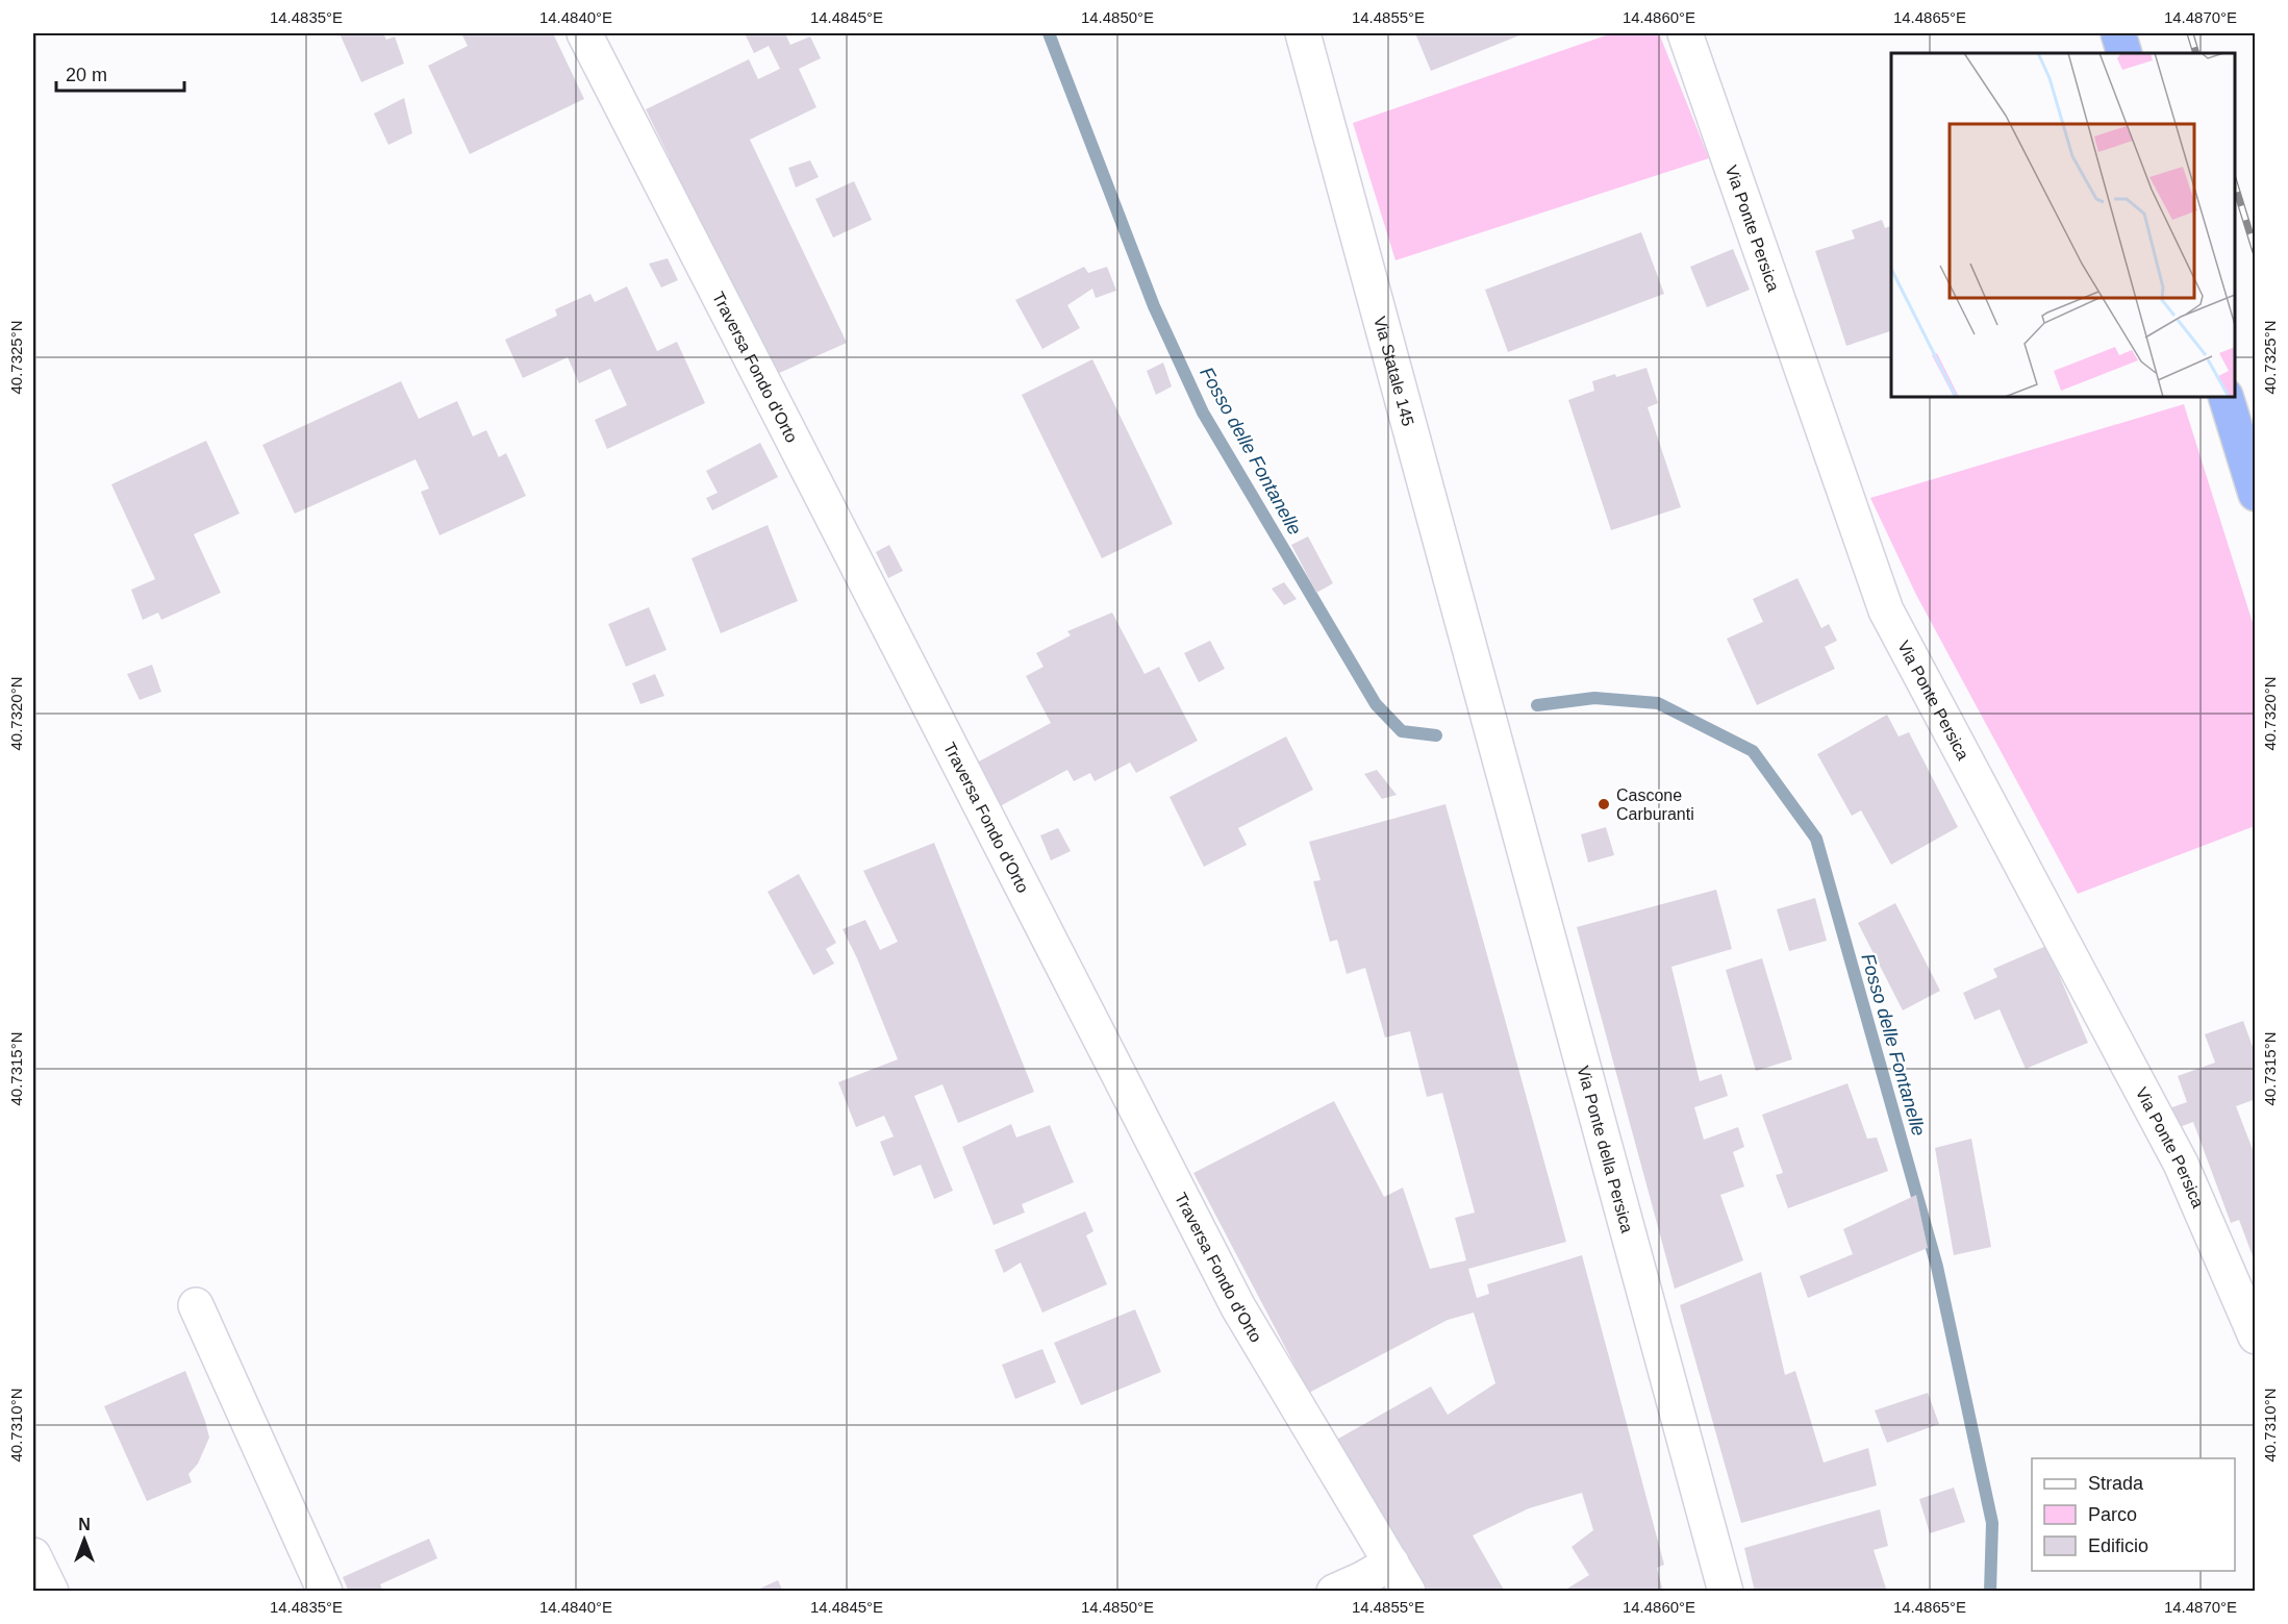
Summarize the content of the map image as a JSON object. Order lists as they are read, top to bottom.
{
  "streets": {
    "street": [
      "Via Ponte Persica",
      "Traversa Fondo d'Orto",
      "Via Statale 145",
      "Via Ponte della Persica"
    ]
  },
  "crossings": [
    ["Via Statale 145", "Via Ponte della Persica"]
  ],
  "water": ["Fosso delle Fontanelle"],
  "places": ["Cascone Carburanti"],
  "legend": ["Strada", "Parco", "Edificio"],
  "scale_bar": "20 m",
  "north": "top",
  "coordinates": [
    "14.4835°E",
    "14.4840°E",
    "14.4845°E",
    "14.4850°E",
    "14.4855°E",
    "14.4860°E",
    "14.4865°E",
    "14.4870°E",
    "40.7325°N",
    "40.7320°N",
    "40.7315°N",
    "40.7310°N"
  ]
}
